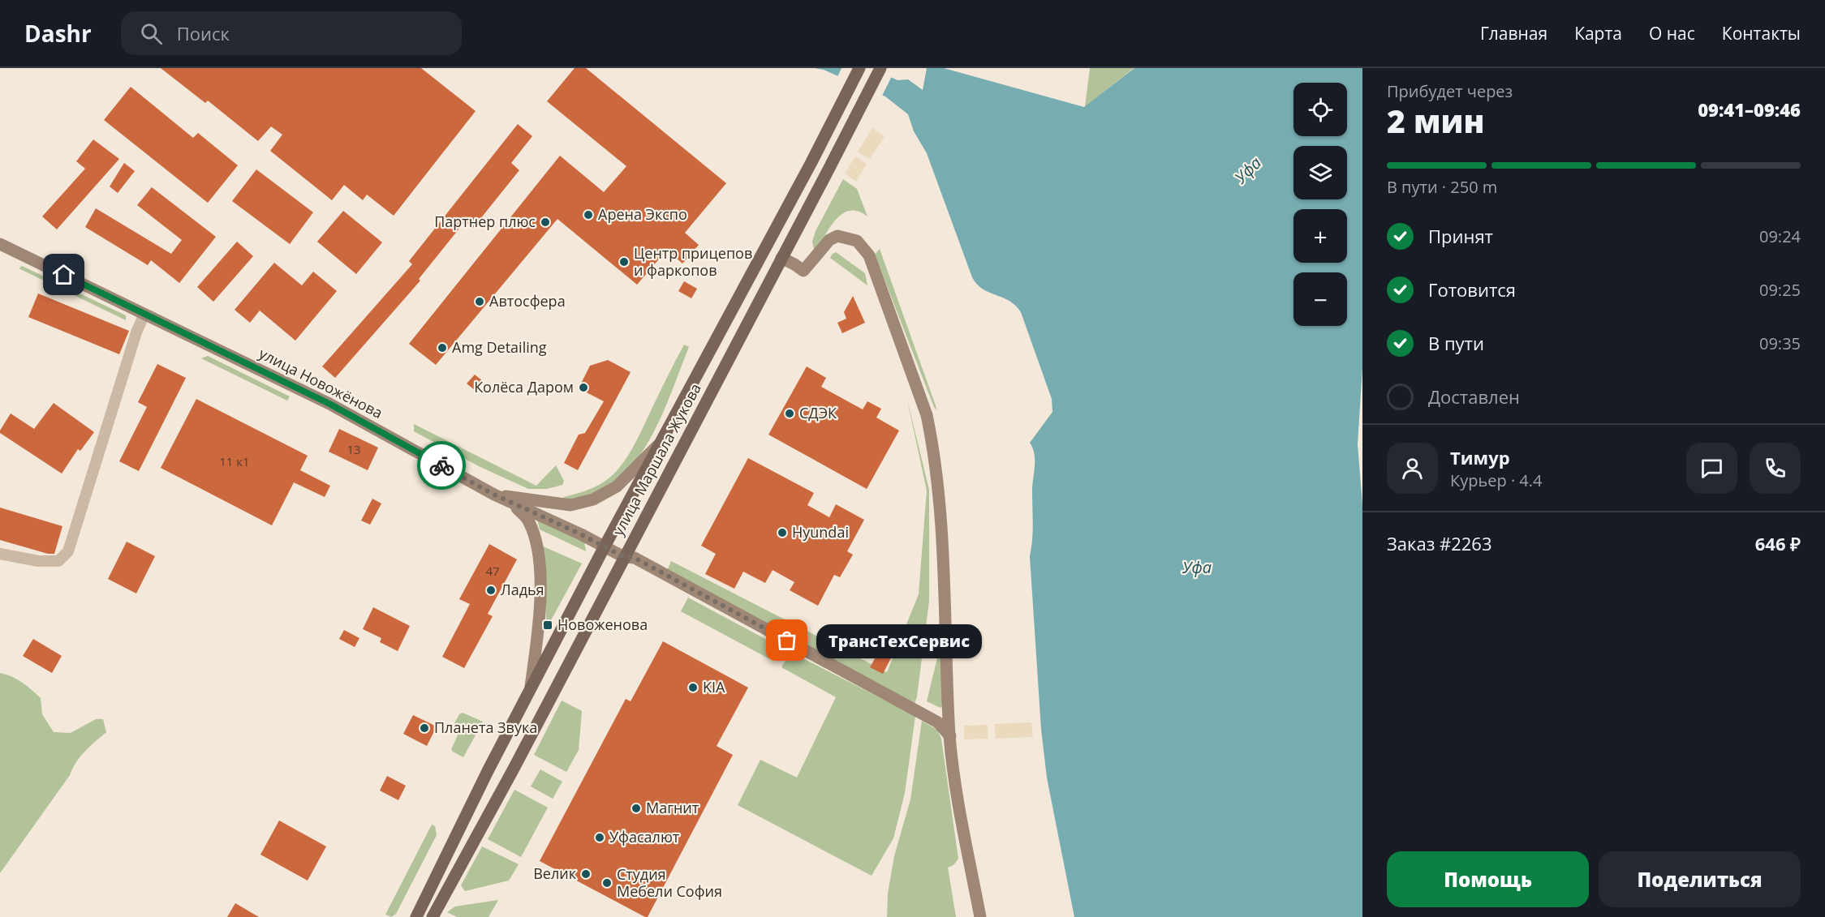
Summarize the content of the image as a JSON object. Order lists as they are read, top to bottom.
{
  "streets": {
    "main road": ["улица Маршала Жукова"],
    "street": ["улица Новожёнова"]
  },
  "crossings": [
    ["улица Новожёнова", "улица Маршала Жукова"]
  ],
  "water": ["Уфа"],
  "places": {
    "other": [
      "Арена Экспо",
      "Партнер плюс",
      "Центр прицепов и фаркопов",
      "Автосфера",
      "Amg Detailing",
      "Колёса Даром",
      "СДЭК",
      "Hyundai",
      "Ладья",
      "ТрансТехСервис",
      "KIA",
      "Планета Звука",
      "Магнит",
      "Уфасалют",
      "Велик",
      "Студия Мебели София"
    ],
    "transit": ["Новоженова"]
  },
  "house_numbers": ["13", "11 к1", "47"],
  "page": {
    "header": "Dashr",
    "search": "Поиск",
    "nav": [
      "Главная",
      "Карта",
      "О нас",
      "Контакты"
    ],
    "heading": ["2 мин", "Прибудет через", "09:41–09:46"],
    "panel": [
      "Тимур",
      "Курьер · 4.4",
      "Заказ #2263",
      "646 ₽"
    ],
    "map_buttons": ["+", "−"],
    "bar": "В пути · 250 m",
    "list": [
      ["Принят", "09:24"],
      ["Готовится", "09:25"],
      ["В пути", "09:35"],
      "Доставлен"
    ],
    "bubble": "ТрансТехСервис",
    "buttons": ["Помощь", "Поделиться"]
  }
}
